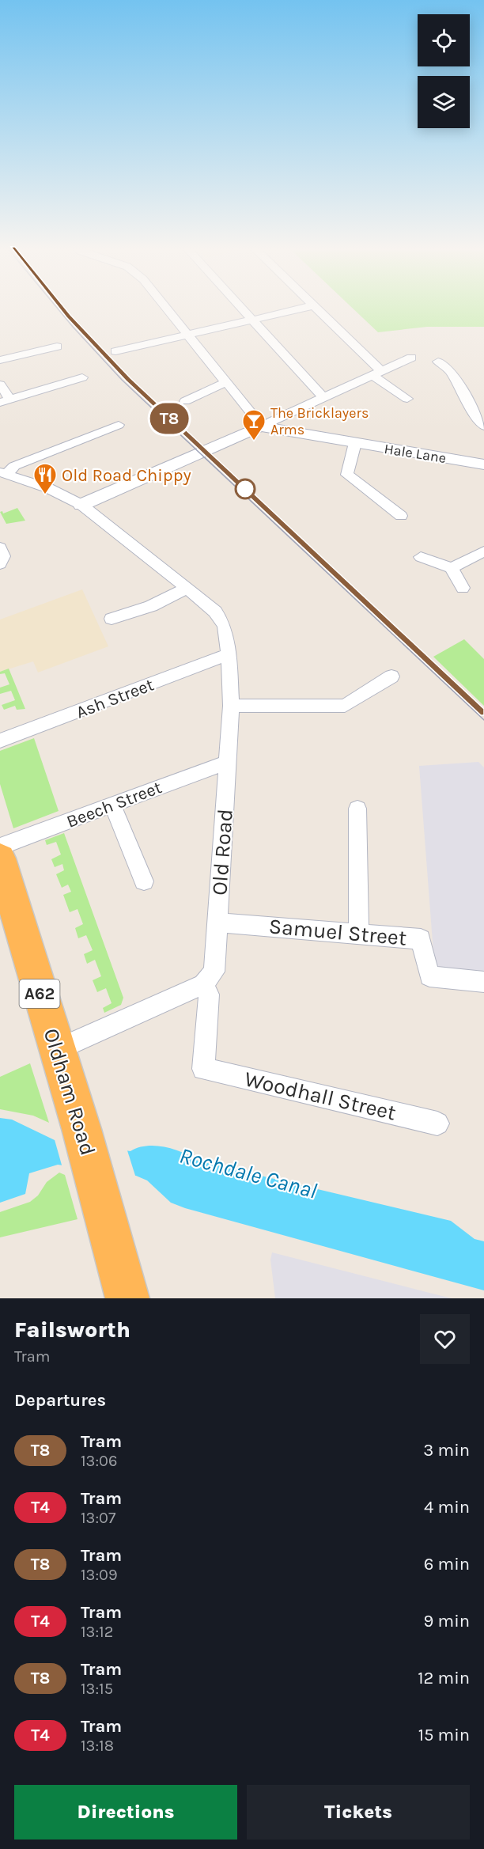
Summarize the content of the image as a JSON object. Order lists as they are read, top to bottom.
{
  "streets": {
    "highway": ["A62", "Oldham Road"],
    "street": [
      "Hale Lane",
      "Ash Street",
      "Beech Street",
      "Old Road",
      "Samuel Street",
      "Woodhall Street"
    ]
  },
  "crossings": [
    ["Ash Street", "Old Road"],
    ["Beech Street", "Old Road"],
    ["Old Road", "Samuel Street"],
    ["Old Road", "Woodhall Street"]
  ],
  "water": ["Rochdale Canal"],
  "places": {
    "bar": ["The Bricklayers Arms"],
    "restaurant": ["Old Road Chippy"]
  },
  "lines": ["tram line T8"],
  "page": {
    "on_map": "T8",
    "heading": [
      ["Failsworth", "Tram"],
      "Departures"
    ],
    "list": [
      {
        "mark": "T8",
        "name": "Tram",
        "note": "13:06",
        "value": "3 min"
      },
      {
        "mark": "T4",
        "name": "Tram",
        "note": "13:07",
        "value": "4 min"
      },
      {
        "mark": "T8",
        "name": "Tram",
        "note": "13:09",
        "value": "6 min"
      },
      {
        "mark": "T4",
        "name": "Tram",
        "note": "13:12",
        "value": "9 min"
      },
      {
        "mark": "T8",
        "name": "Tram",
        "note": "13:15",
        "value": "12 min"
      },
      {
        "mark": "T4",
        "name": "Tram",
        "note": "13:18",
        "value": "15 min"
      }
    ],
    "buttons": ["Directions", "Tickets"]
  }
}
